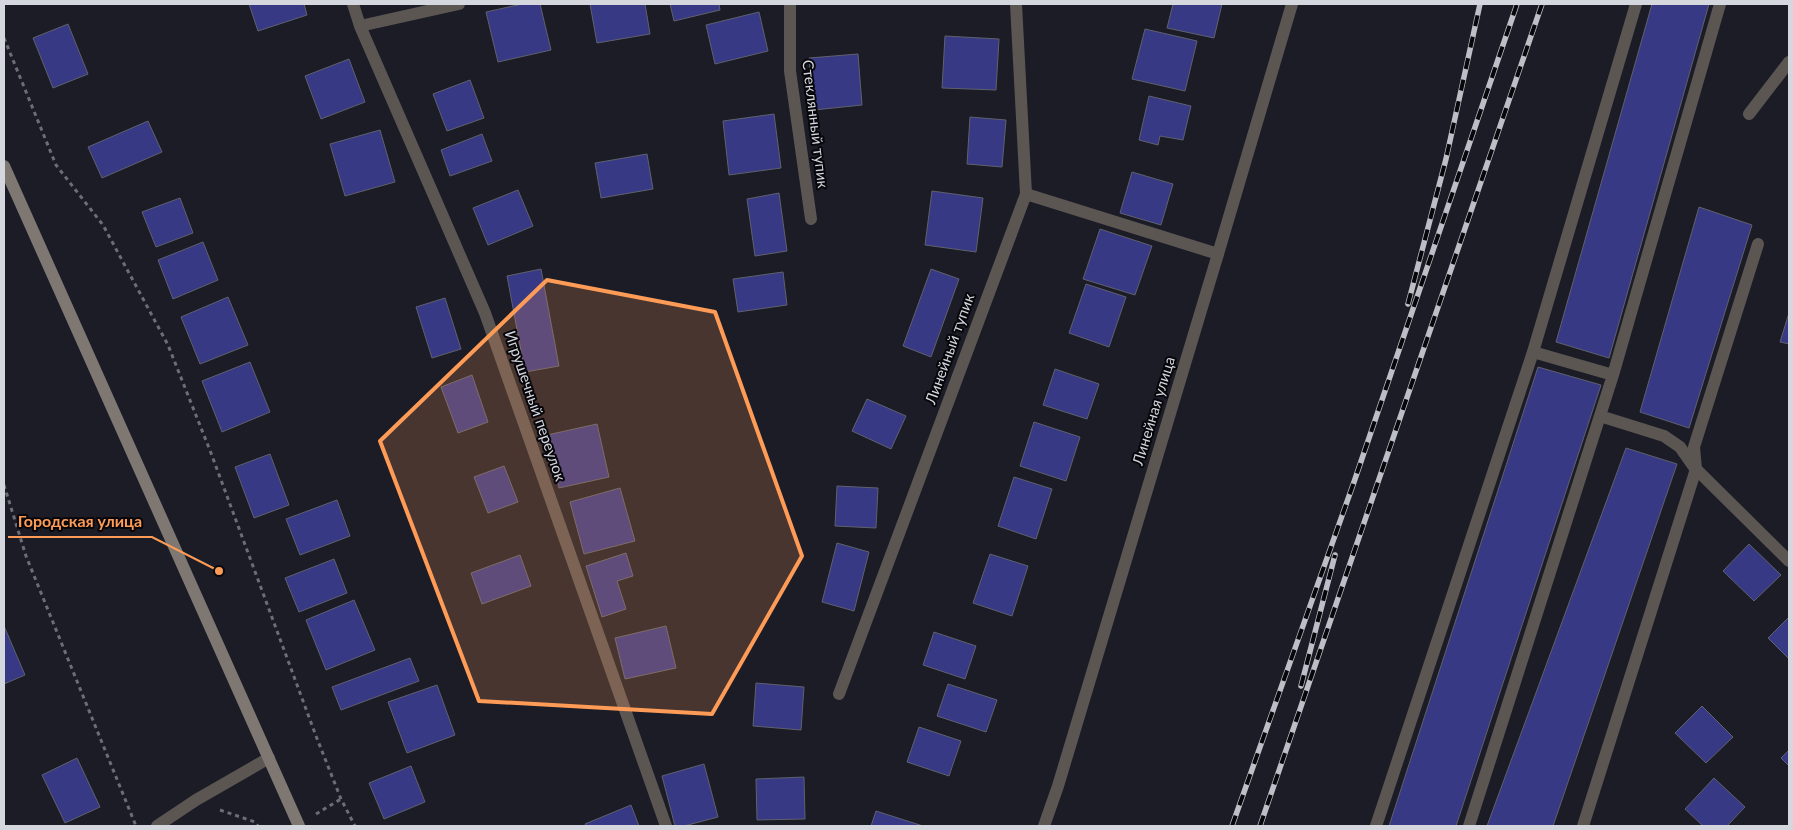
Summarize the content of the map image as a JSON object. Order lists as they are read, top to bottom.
{
  "streets": {
    "street": [
      "Стеклянный тупик",
      "Линейный тупик",
      "Игрушечный переулок",
      "Линейная улица"
    ]
  },
  "places": ["Городская улица"]
}
